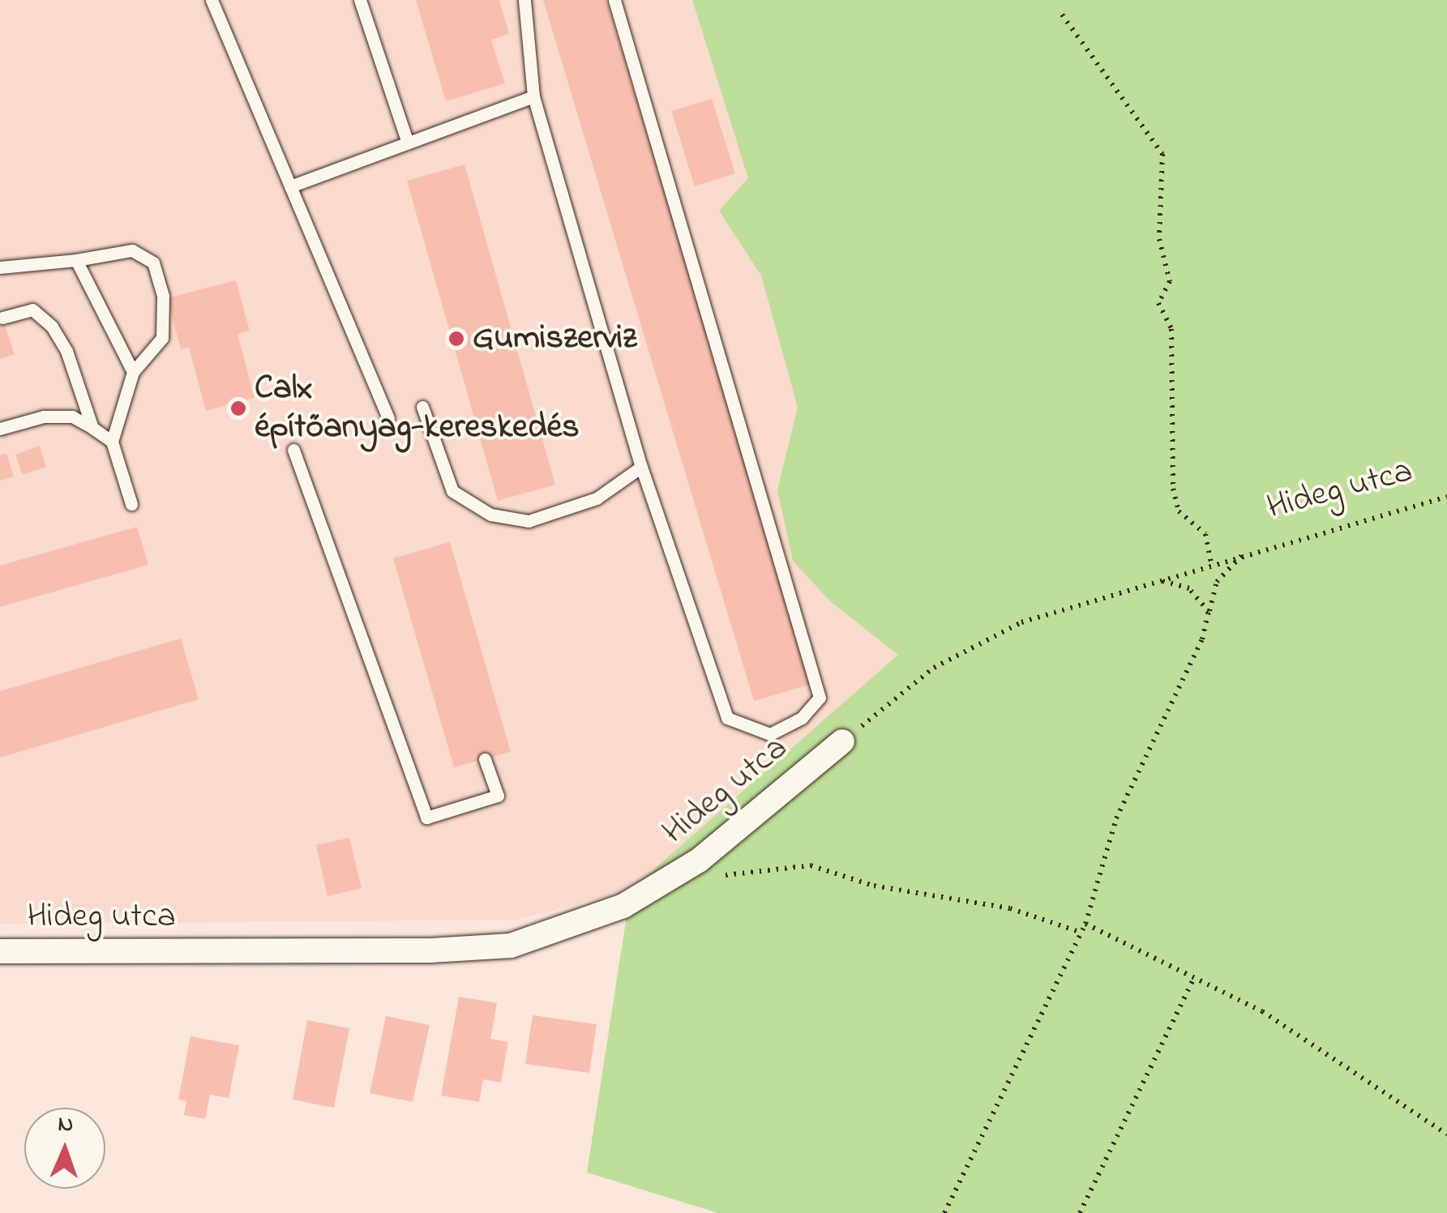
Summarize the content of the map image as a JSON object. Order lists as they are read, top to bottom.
{
  "streets": {
    "street": ["Hideg utca"]
  },
  "places": ["Gumiszerviz", "Calx építőanyag-kereskedés"],
  "north": "top"
}
